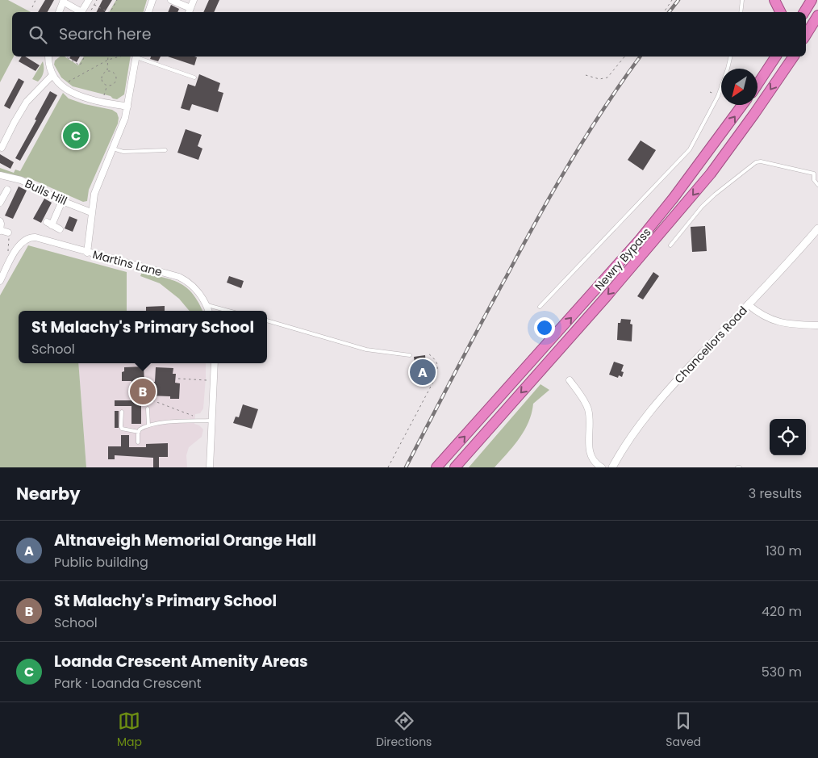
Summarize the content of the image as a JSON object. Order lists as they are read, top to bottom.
{
  "streets": {
    "highway": ["Newry Bypass"],
    "street": ["Bulls Hill", "Martins Lane", "Chancellors Road"]
  },
  "crossings": [
    ["Bulls Hill", "Martins Lane"]
  ],
  "north": "bottom left",
  "page": {
    "search": "Search here",
    "pins": ["C", "A", "B"],
    "popup": ["St Malachy's Primary School", "School"],
    "heading": ["Nearby", "3 results"],
    "list": [
      {
        "mark": "A",
        "name": "Altnaveigh Memorial Orange Hall",
        "note": "Public building",
        "value": "130 m"
      },
      {
        "mark": "B",
        "name": "St Malachy's Primary School",
        "note": "School",
        "value": "420 m"
      },
      {
        "mark": "C",
        "name": "Loanda Crescent Amenity Areas",
        "note": "Park · Loanda Crescent",
        "value": "530 m"
      }
    ],
    "nav": ["Map", "Directions", "Saved"]
  }
}
